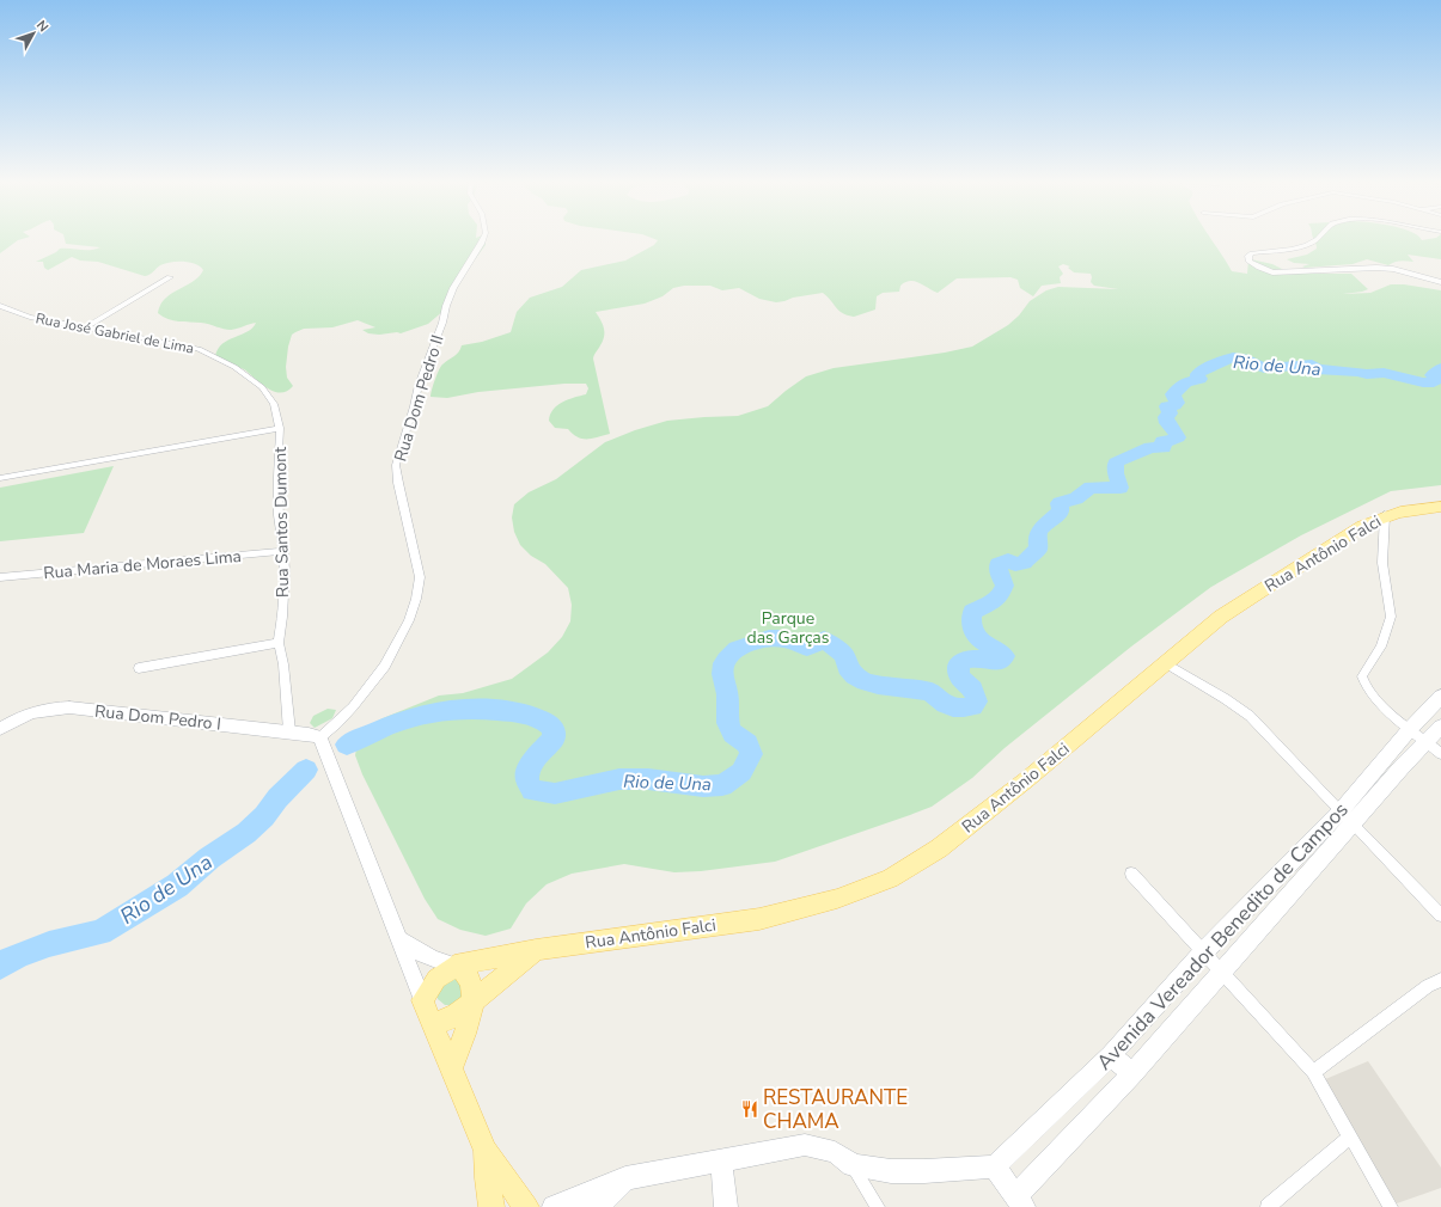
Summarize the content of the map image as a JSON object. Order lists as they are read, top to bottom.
{
  "streets": {
    "main road": ["Rua Antônio Falci", "Avenida Vereador Benedito de Campos"],
    "street": [
      "Rua José Gabriel de Lima",
      "Rua Dom Pedro II",
      "Rua Santos Dumont",
      "Rua Maria de Moraes Lima",
      "Rua Dom Pedro I"
    ]
  },
  "crossings": [
    ["Rua José Gabriel de Lima", "Rua Santos Dumont"],
    ["Rua Dom Pedro II", "Rua Dom Pedro I"],
    ["Rua Santos Dumont", "Rua Maria de Moraes Lima"],
    ["Rua Santos Dumont", "Rua Dom Pedro I"]
  ],
  "water": ["Rio de Una"],
  "parks": ["Parque das Garças"],
  "places": {
    "restaurant": ["RESTAURANTE CHAMA"]
  },
  "north": "top right"
}
